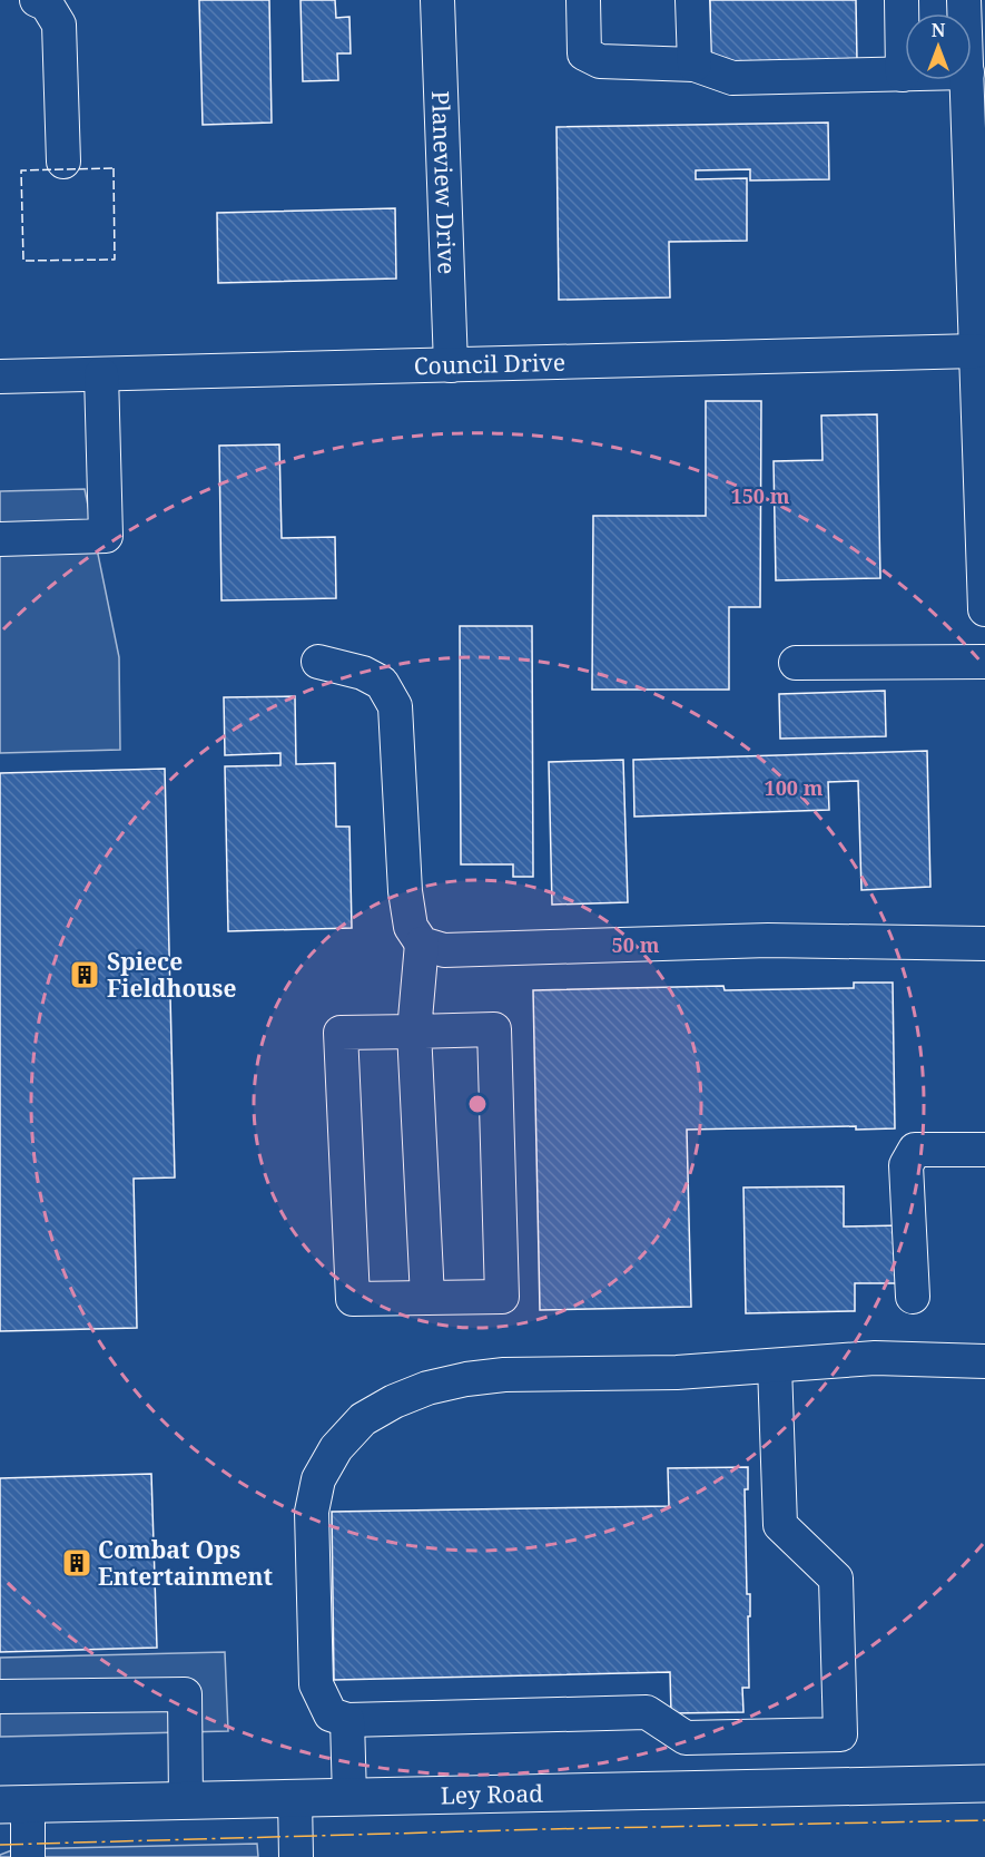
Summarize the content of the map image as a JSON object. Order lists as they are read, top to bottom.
{
  "streets": {
    "main road": ["Ley Road"],
    "street": ["Planeview Drive", "Council Drive"]
  },
  "crossings": [
    ["Planeview Drive", "Council Drive"]
  ],
  "places": {
    "building": ["Spiece Fieldhouse", "Combat Ops Entertainment"]
  },
  "north": "top",
  "rings": ["150 m", "100 m", "50 m"]
}
